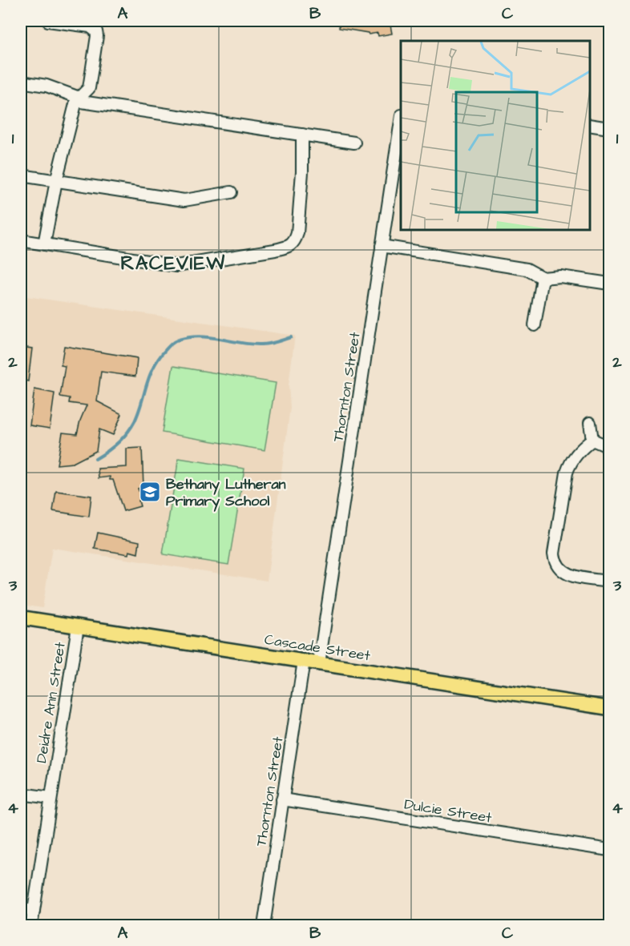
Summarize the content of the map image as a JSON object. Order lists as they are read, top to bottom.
{
  "streets": {
    "main road": ["Cascade Street"],
    "street": ["Thornton Street", "Deidre Ann Street", "Dulcie Street"]
  },
  "crossings": [
    ["Thornton Street", "Cascade Street"],
    ["Thornton Street", "Dulcie Street"],
    ["Cascade Street", "Deidre Ann Street"]
  ],
  "districts": ["RACEVIEW"],
  "places": {
    "school or university": ["Bethany Lutheran Primary School"]
  },
  "grid": {
    "columns": ["A", "B", "C"],
    "rows": [
      "1",
      "2",
      "3",
      "4"
    ]
  }
}
